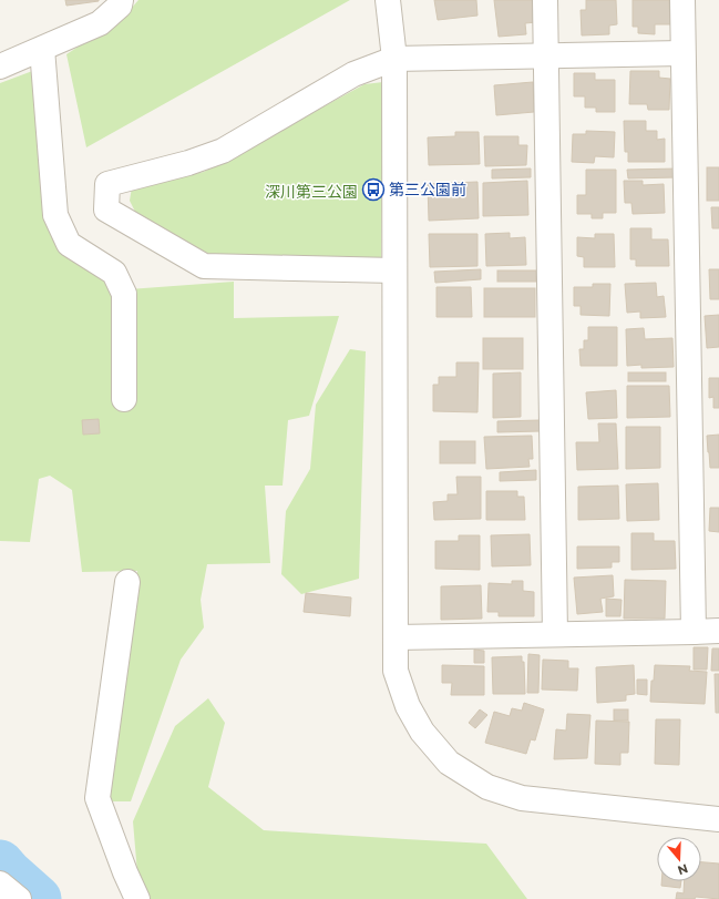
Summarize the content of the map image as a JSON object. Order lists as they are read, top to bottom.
{
  "parks": ["深川第三公園"],
  "places": {
    "bus stop": ["第三公園前"]
  },
  "north": "bottom"
}
